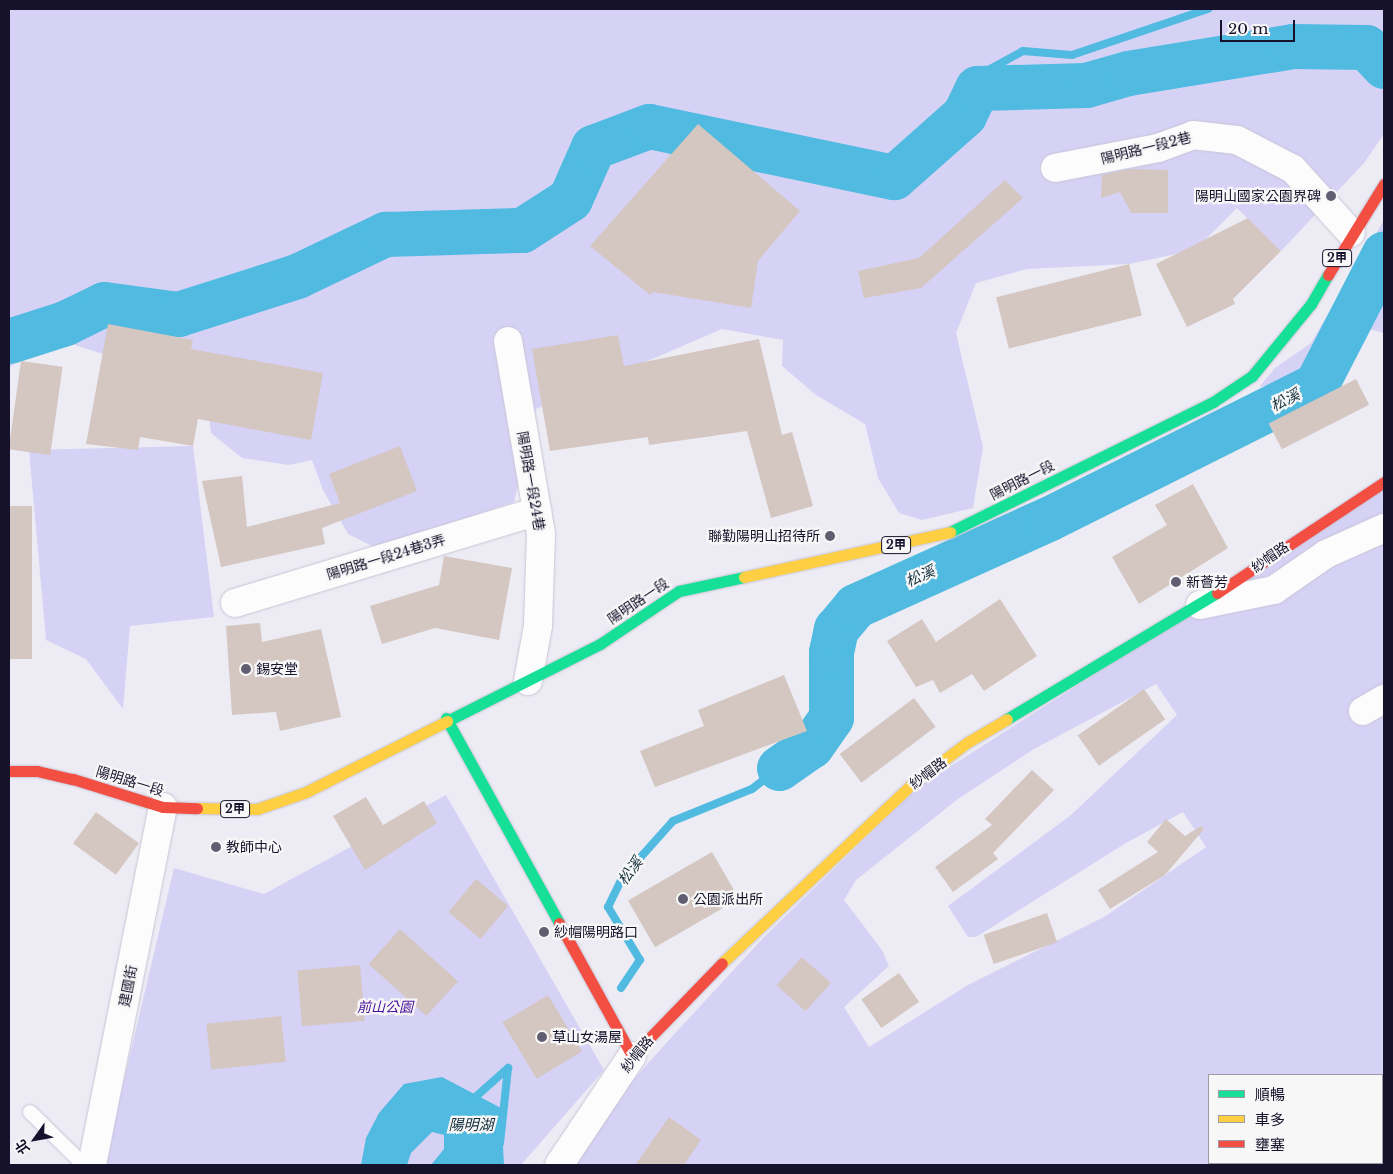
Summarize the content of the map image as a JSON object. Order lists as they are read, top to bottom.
{
  "streets": {
    "main road": ["2甲", "陽明路一段", "紗帽路"],
    "street": [
      "陽明路一段2巷",
      "陽明路一段24巷",
      "陽明路一段24巷3弄",
      "建國街"
    ]
  },
  "crossings": [
    ["陽明路一段2巷", "2甲"],
    ["陽明路一段2巷", "陽明路一段"],
    ["2甲", "陽明路一段"],
    ["陽明路一段", "陽明路一段24巷"],
    ["陽明路一段", "建國街"],
    ["陽明路一段24巷", "陽明路一段24巷3弄"]
  ],
  "water": ["松溪", "陽明湖"],
  "parks": ["前山公園"],
  "places": [
    "陽明山國家公園界碑",
    "聯勤陽明山招待所",
    "新薈芳",
    "錫安堂",
    "教師中心",
    "公園派出所",
    "紗帽陽明路口",
    "草山女湯屋"
  ],
  "legend": ["順暢", "車多", "壅塞"],
  "scale_bar": "20 m",
  "north": "bottom left"
}
